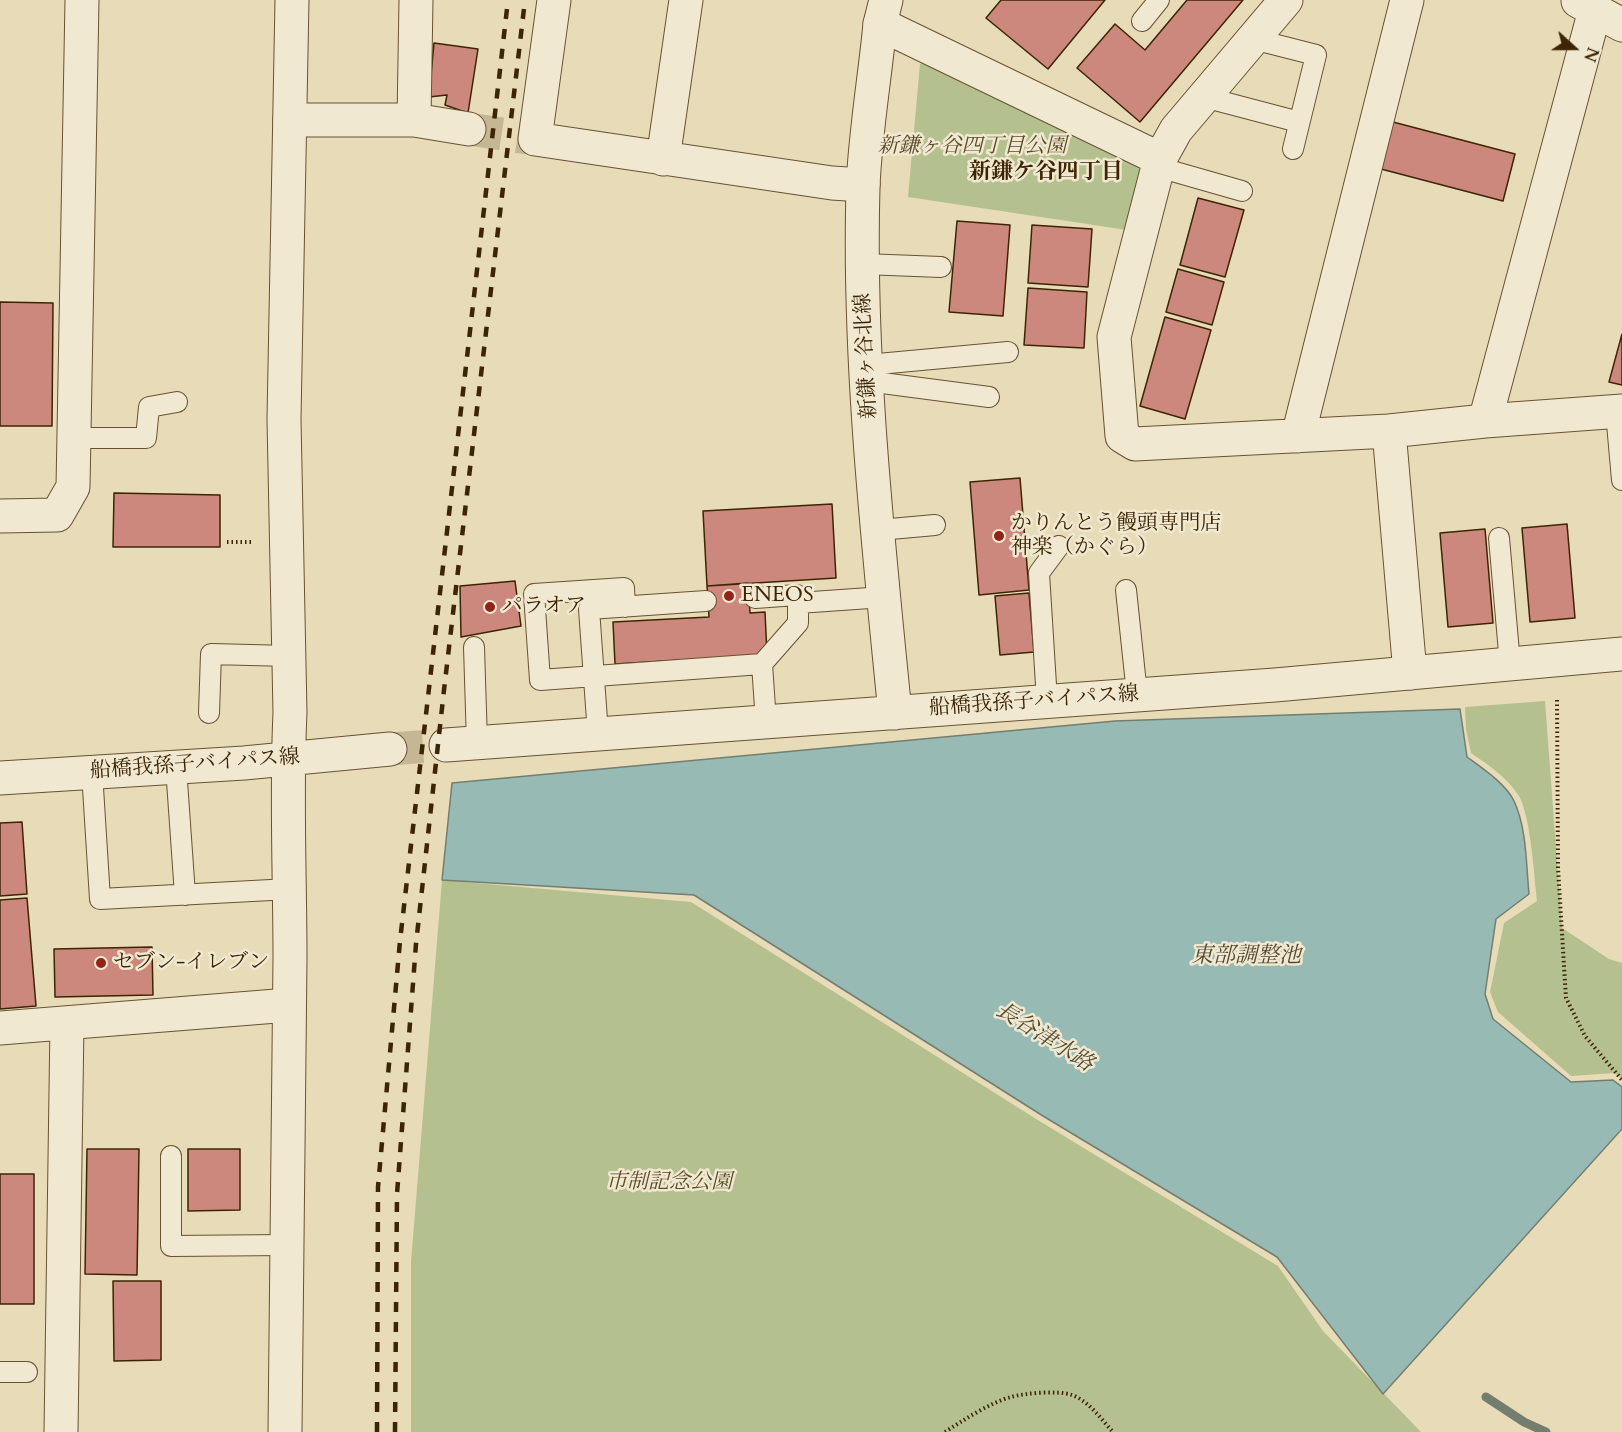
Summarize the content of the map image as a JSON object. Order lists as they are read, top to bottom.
{
  "streets": {
    "street": ["新鎌ヶ谷北線", "船橋我孫子バイパス線"]
  },
  "crossings": [
    ["新鎌ヶ谷北線", "船橋我孫子バイパス線"]
  ],
  "districts": ["新鎌ケ谷四丁目"],
  "water": ["東部調整池", "長谷津水路"],
  "parks": ["新鎌ヶ谷四丁目公園", "市制記念公園"],
  "places": [
    "かりんとう饅頭専門店 神楽（かぐら）",
    "ENEOS",
    "パラオア",
    "セブン-イレブン"
  ],
  "north": "right"
}
